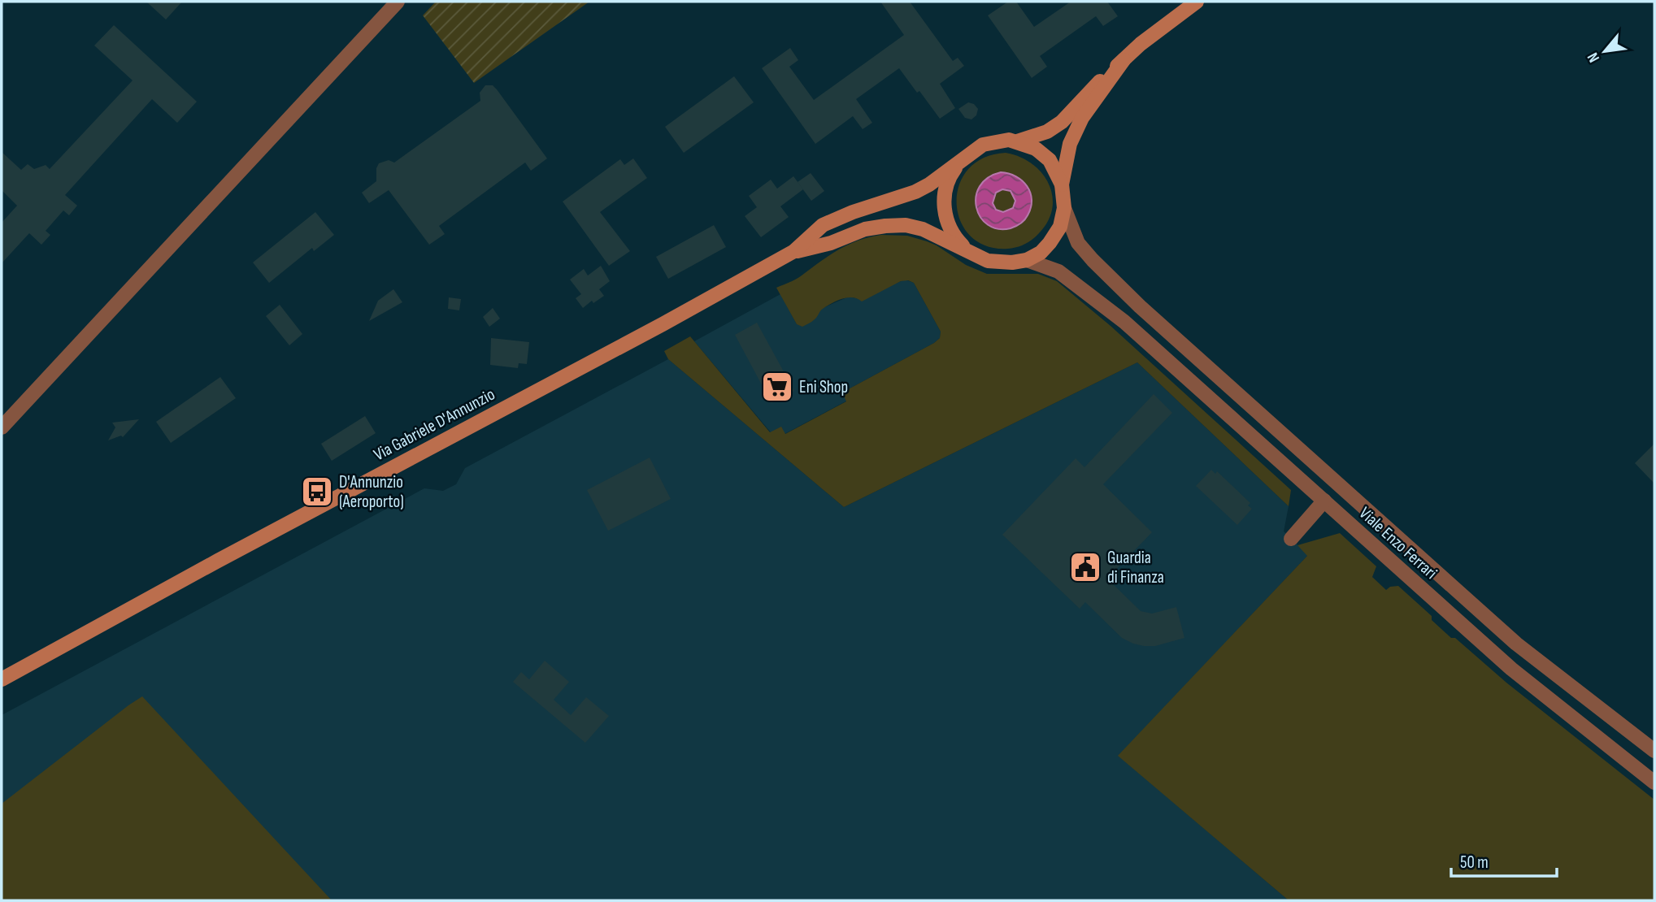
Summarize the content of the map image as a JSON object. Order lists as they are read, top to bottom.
{
  "streets": {
    "main road": ["Via Gabriele D'Annunzio"],
    "street": ["Viale Enzo Ferrari"]
  },
  "places": {
    "supermarket": ["Eni Shop"],
    "bus stop": ["D'Annunzio (Aeroporto)"],
    "public building": ["Guardia di Finanza"]
  },
  "scale_bar": "50 m",
  "north": "bottom left"
}
